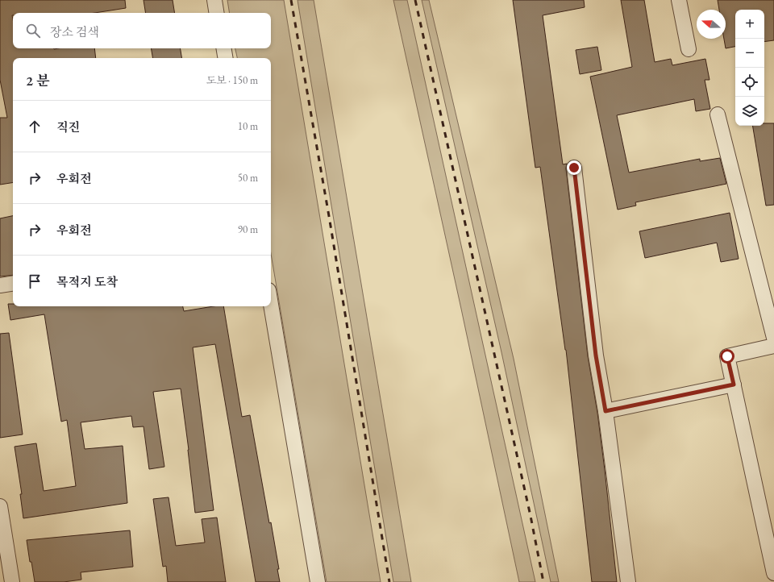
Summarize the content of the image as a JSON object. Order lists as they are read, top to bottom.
{
  "north": "left",
  "page": {
    "map_buttons": ["+", "−"],
    "search": "장소 검색",
    "heading": ["2 분", "도보 · 150 m"],
    "list": [
      ["직진", "10 m"],
      ["우회전", "50 m"],
      ["우회전", "90 m"],
      "목적지 도착"
    ]
  }
}
